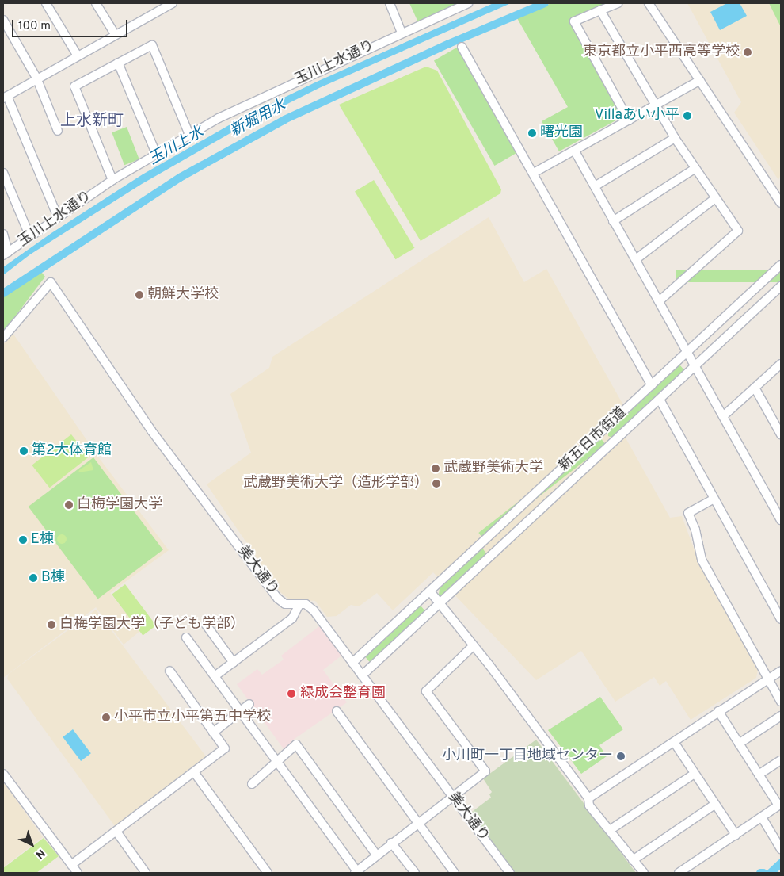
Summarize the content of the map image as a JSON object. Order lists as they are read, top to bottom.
{
  "streets": {
    "street": ["玉川上水通り", "新五日市街道", "美大通り"]
  },
  "crossings": [
    ["新五日市街道", "美大通り"]
  ],
  "districts": ["上水新町"],
  "water": ["新堀用水", "玉川上水"],
  "places": [
    "東京都立小平西高等学校",
    "Villaあい小平",
    "曙光園",
    "朝鮮大学校",
    "第2大体育館",
    "武蔵野美術大学",
    "武蔵野美術大学（造形学部）",
    "白梅学園大学",
    "E棟",
    "B棟",
    "白梅学園大学（子ども学部）",
    "緑成会整育園",
    "小平市立小平第五中学校",
    "小川町一丁目地域センター"
  ],
  "scale_bar": "100 m",
  "north": "bottom right"
}
